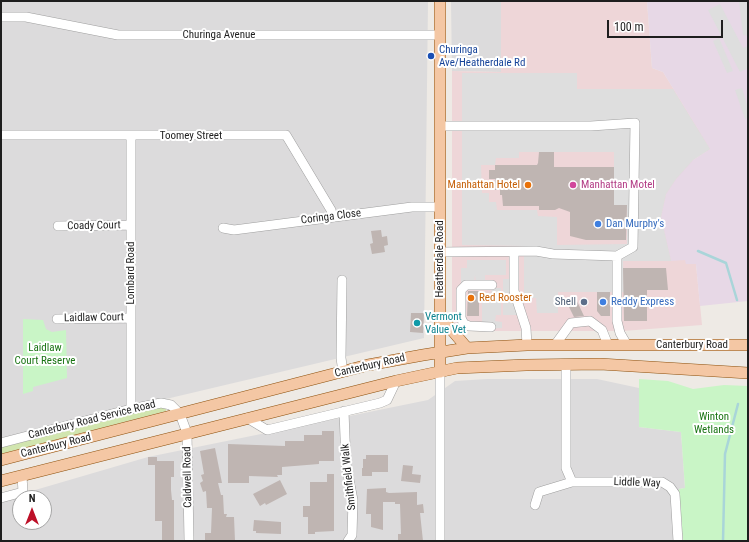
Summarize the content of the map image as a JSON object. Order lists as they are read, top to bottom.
{
  "streets": {
    "main road": ["Heatherdale Road", "Canterbury Road"],
    "street": [
      "Churinga Avenue",
      "Toomey Street",
      "Coringa Close",
      "Coady Court",
      "Lombard Road",
      "Laidlaw Court",
      "Canterbury Road Service Road",
      "Caldwell Road",
      "Smithfield Walk",
      "Liddle Way"
    ]
  },
  "crossings": [
    ["Churinga Avenue", "Heatherdale Road"],
    ["Toomey Street", "Coringa Close"],
    ["Toomey Street", "Lombard Road"],
    ["Coringa Close", "Heatherdale Road"],
    ["Coady Court", "Lombard Road"],
    ["Heatherdale Road", "Canterbury Road"],
    ["Lombard Road", "Laidlaw Court"],
    ["Lombard Road", "Canterbury Road Service Road"],
    ["Canterbury Road", "Canterbury Road Service Road"],
    ["Canterbury Road", "Caldwell Road"],
    ["Canterbury Road", "Smithfield Walk"],
    ["Canterbury Road Service Road", "Caldwell Road"]
  ],
  "parks": ["Laidlaw Court Reserve", "Winton Wetlands"],
  "places": [
    "Churinga Ave/Heatherdale Rd",
    "Manhattan Hotel",
    "Manhattan Motel",
    "Dan Murphy's",
    "Red Rooster",
    "Shell",
    "Reddy Express",
    "Vermont Value Vet"
  ],
  "scale_bar": "100 m",
  "north": "top"
}
